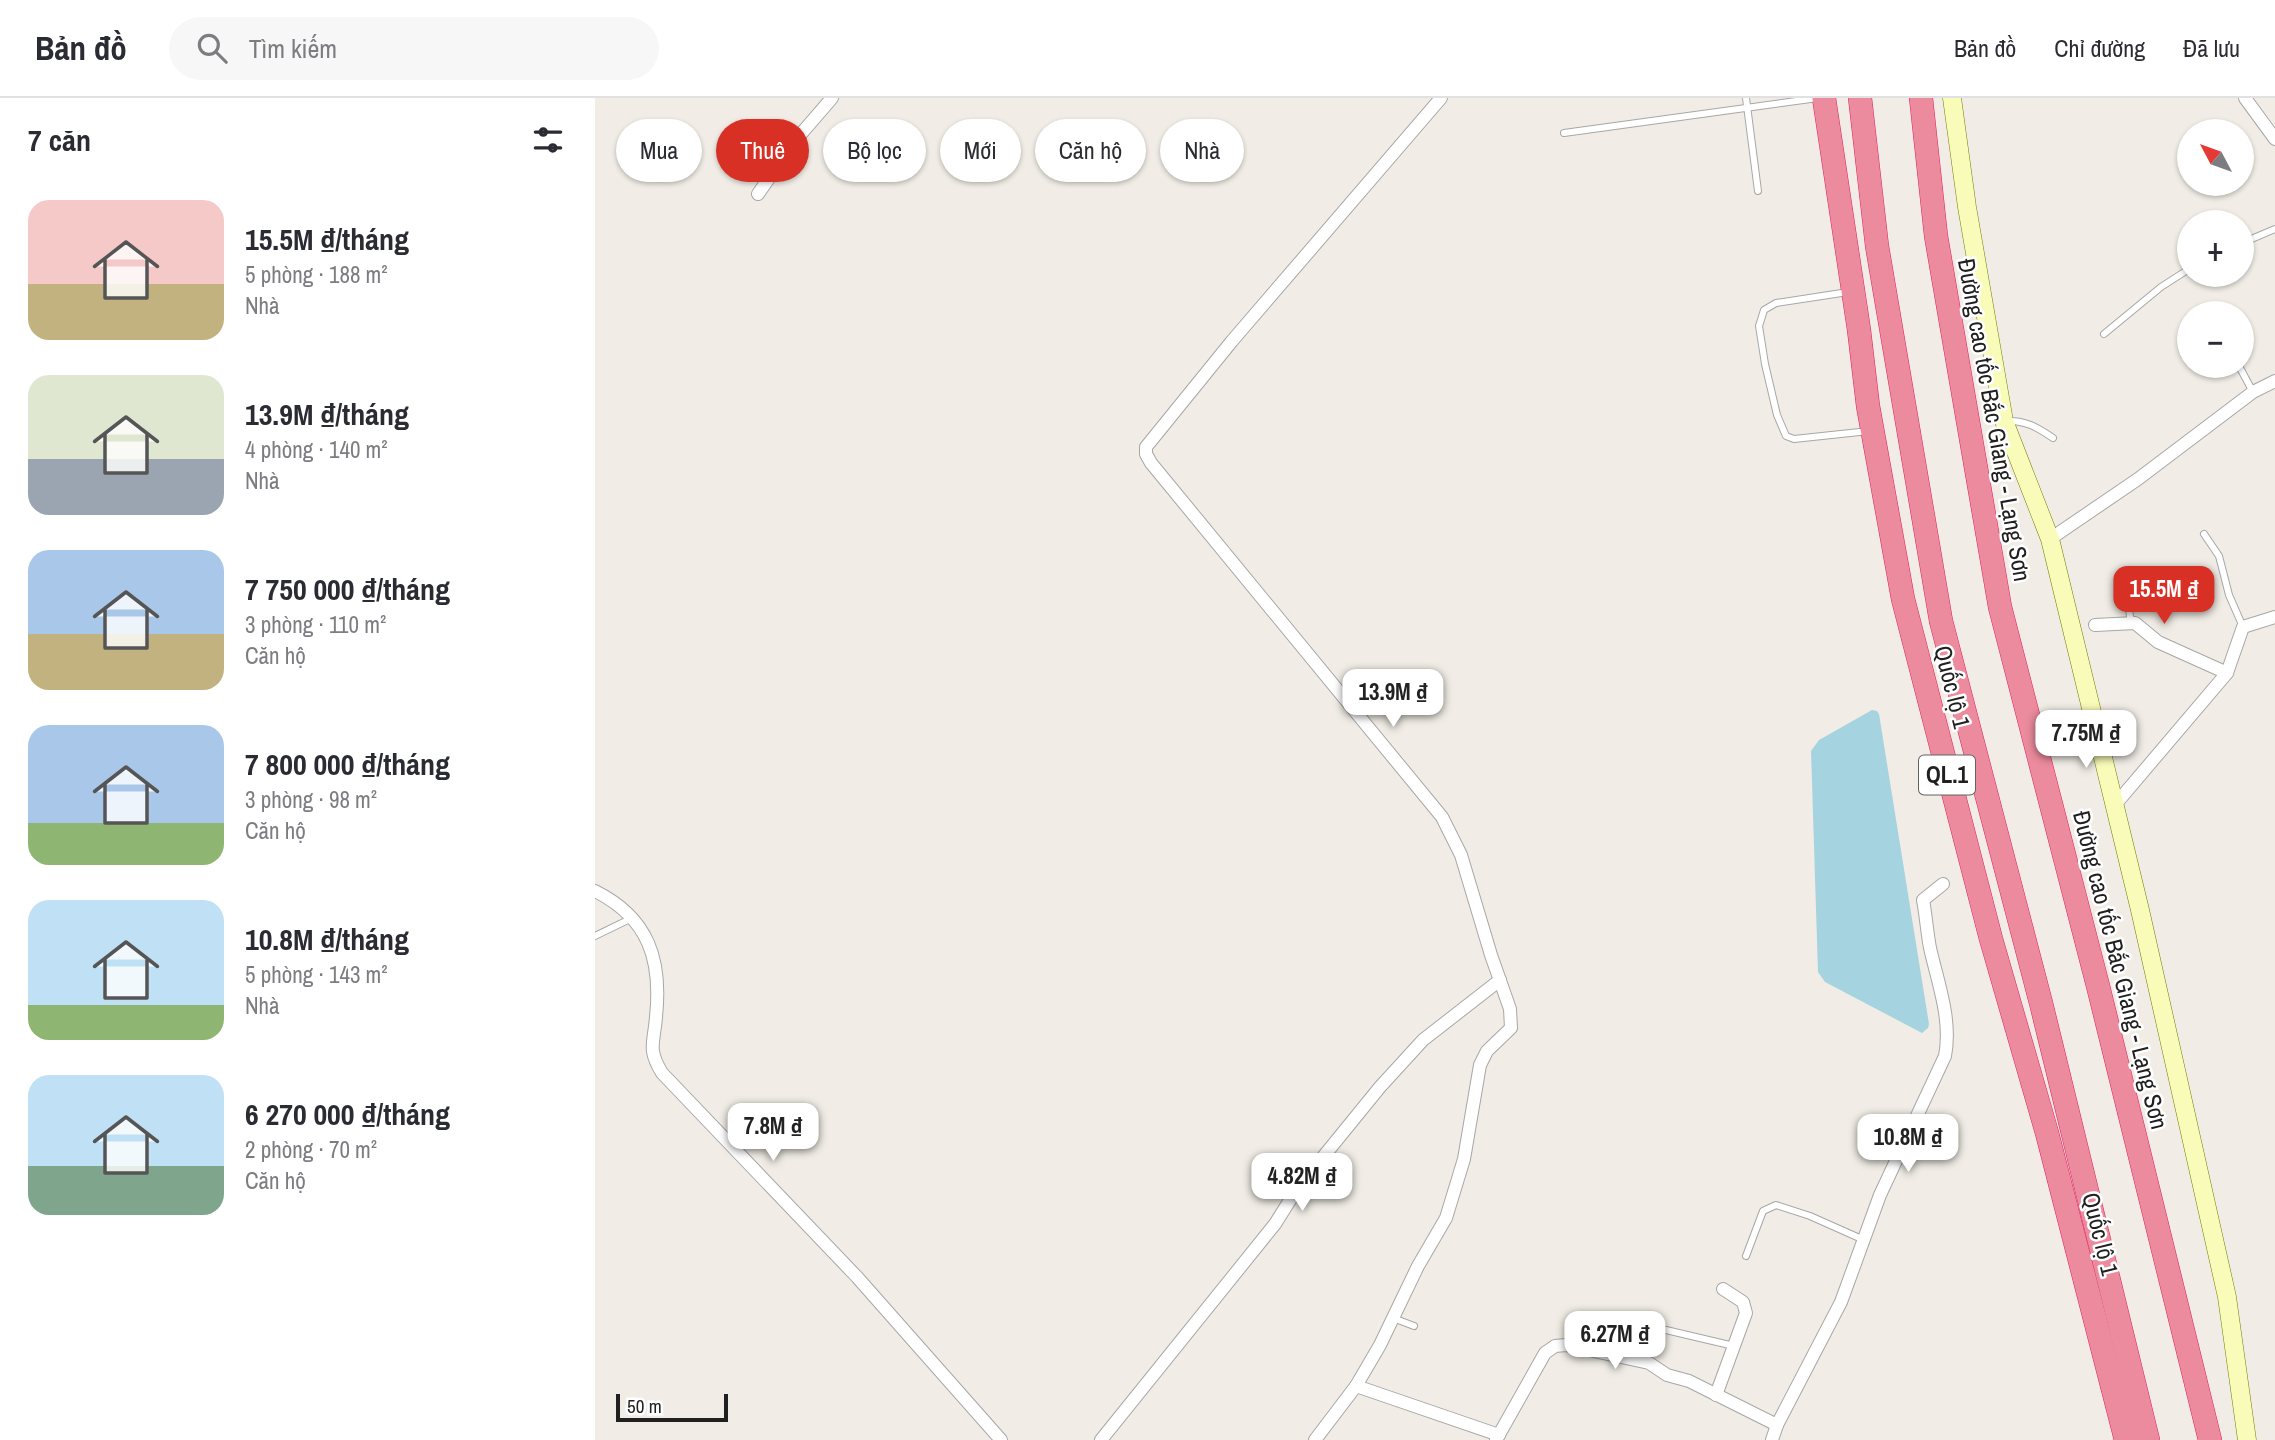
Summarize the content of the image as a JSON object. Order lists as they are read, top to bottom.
{
  "streets": {
    "highway": ["Đường cao tốc Bắc Giang - Lạng Sơn", "Quốc lộ 1", "QL.1"]
  },
  "scale_bar": "50 m",
  "north": "top left",
  "page": {
    "header": "Bản đồ",
    "search": "Tìm kiếm",
    "nav": ["Bản đồ", "Chỉ đường", "Đã lưu"],
    "heading": "7 căn",
    "map_buttons": ["+", "−"],
    "chip": [
      "Mua",
      "Thuê",
      "Bộ lọc",
      "Mới",
      "Căn hộ",
      "Nhà"
    ],
    "list": [
      {
        "name": "15.5M ₫/tháng",
        "note": "5 phòng · 188 m² · Nhà"
      },
      {
        "name": "13.9M ₫/tháng",
        "note": "4 phòng · 140 m² · Nhà"
      },
      {
        "name": "7 750 000 ₫/tháng",
        "note": "3 phòng · 110 m² · Căn hộ"
      },
      {
        "name": "7 800 000 ₫/tháng",
        "note": "3 phòng · 98 m² · Căn hộ"
      },
      {
        "name": "10.8M ₫/tháng",
        "note": "5 phòng · 143 m² · Nhà"
      },
      {
        "name": "6 270 000 ₫/tháng",
        "note": "2 phòng · 70 m² · Căn hộ"
      }
    ],
    "price": [
      "15.5M ₫",
      "13.9M ₫",
      "7.75M ₫",
      "7.8M ₫",
      "10.8M ₫",
      "4.82M ₫",
      "6.27M ₫"
    ],
    "scale": "50 m"
  }
}
